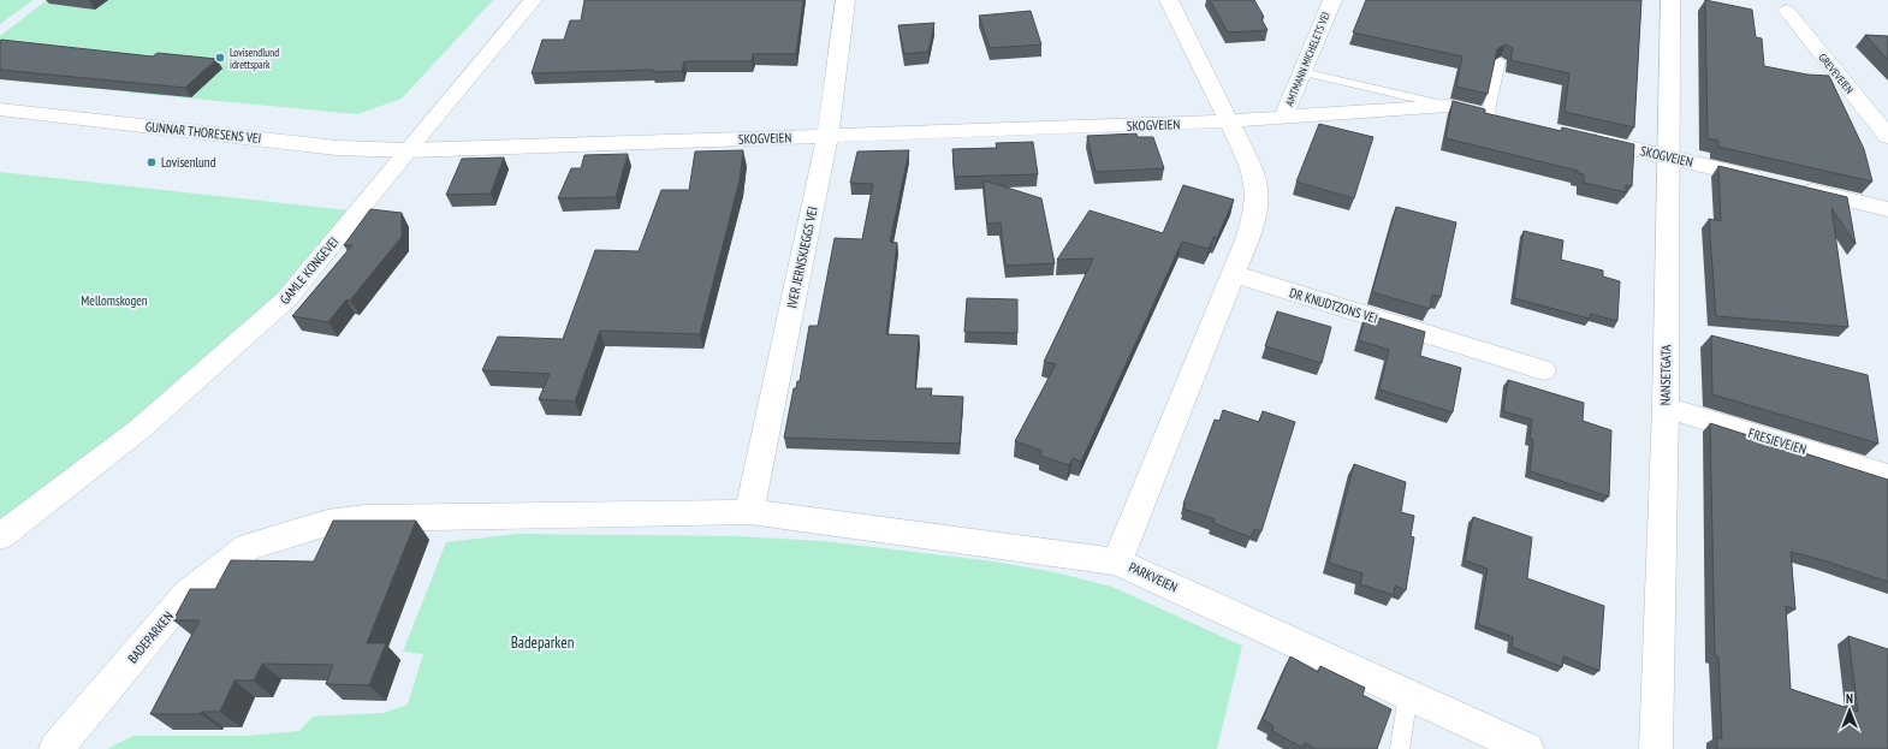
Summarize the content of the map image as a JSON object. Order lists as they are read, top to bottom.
{
  "streets": {
    "street": [
      "AMTMANN MICHELETS VEI",
      "GREVEVEIEN",
      "SKOGVEIEN",
      "GUNNAR THORESENS VEI",
      "IVER JERNSKJEGGS VEI",
      "GAMLE KONGEVEI",
      "DR KNUDTZONS VEI",
      "NANSETGATA",
      "FRESJEVEIEN",
      "PARKVEIEN",
      "BADEPARKEN"
    ]
  },
  "crossings": [
    ["AMTMANN MICHELETS VEI", "SKOGVEIEN"],
    ["SKOGVEIEN", "GUNNAR THORESENS VEI"],
    ["SKOGVEIEN", "IVER JERNSKJEGGS VEI"],
    ["SKOGVEIEN", "GAMLE KONGEVEI"],
    ["SKOGVEIEN", "NANSETGATA"],
    ["GUNNAR THORESENS VEI", "GAMLE KONGEVEI"],
    ["IVER JERNSKJEGGS VEI", "PARKVEIEN"],
    ["IVER JERNSKJEGGS VEI", "BADEPARKEN"],
    ["NANSETGATA", "FRESJEVEIEN"],
    ["PARKVEIEN", "BADEPARKEN"]
  ],
  "parks": ["Mellomskogen", "Badeparken"],
  "places": ["Lovisendlund idrettspark", "Lovisenlund"],
  "north": "top"
}
